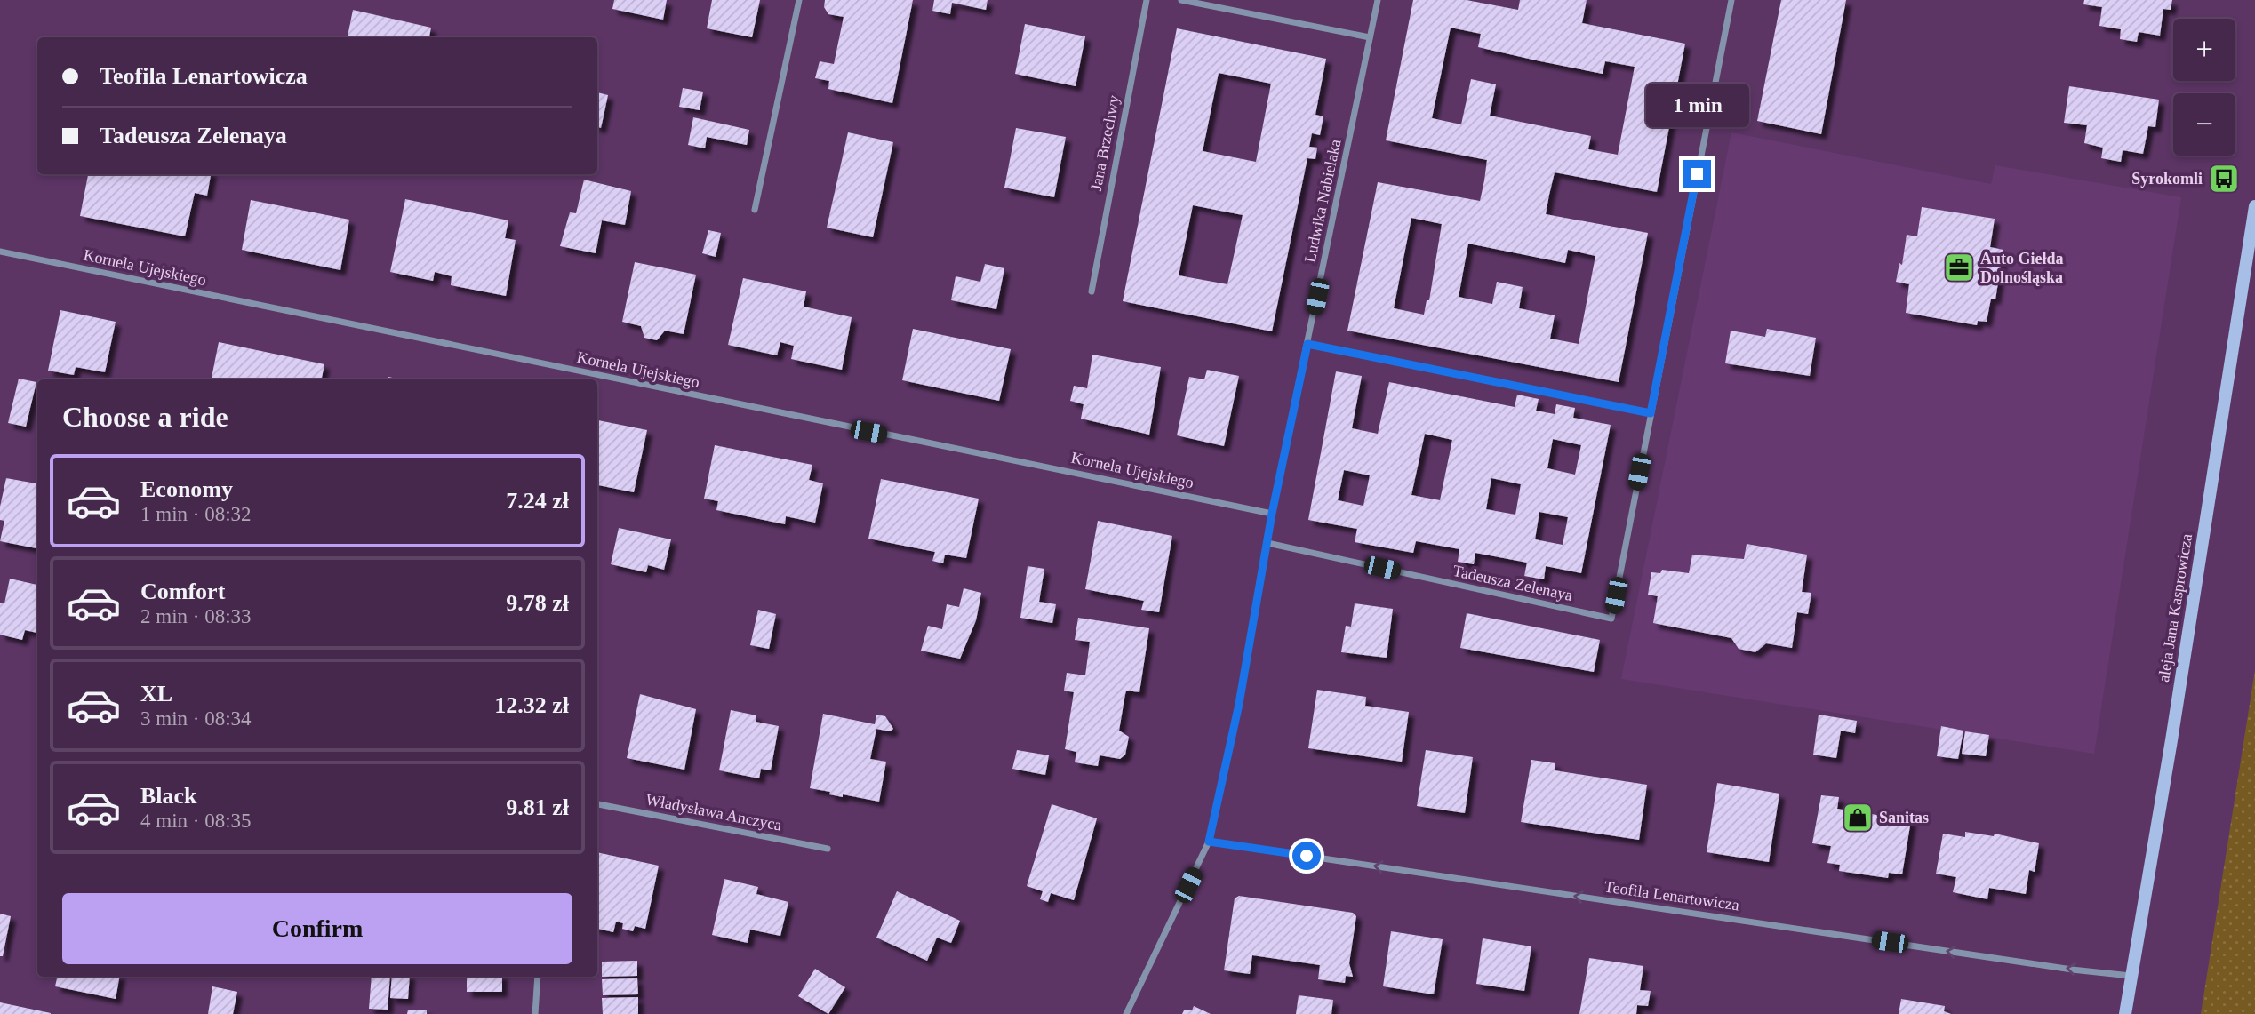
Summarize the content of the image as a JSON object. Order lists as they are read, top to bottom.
{
  "streets": {
    "street": [
      "Jana Brzechwy",
      "Ludwika Nabielaka",
      "Kornela Ujejskiego",
      "Tadeusza Zelenaya",
      "aleja Jana Kasprowicza",
      "Władysława Anczyca",
      "Teofila Lenartowicza"
    ]
  },
  "crossings": [
    ["Ludwika Nabielaka", "Kornela Ujejskiego"],
    ["Ludwika Nabielaka", "Tadeusza Zelenaya"],
    ["Ludwika Nabielaka", "Teofila Lenartowicza"],
    ["aleja Jana Kasprowicza", "Teofila Lenartowicza"]
  ],
  "one_way": ["Teofila Lenartowicza"],
  "places": {
    "bus stop": ["Syrokomli"],
    "office": ["Auto Giełda Dolnośląska"],
    "shop": ["Sanitas"]
  },
  "page": {
    "map_buttons": ["+", "−"],
    "banner": ["Teofila Lenartowicza", "Tadeusza Zelenaya"],
    "bubble": "1 min",
    "heading": "Choose a ride",
    "list": [
      {
        "name": "Economy",
        "note": "1 min · 08:32",
        "value": "7.24 zł"
      },
      {
        "name": "Comfort",
        "note": "2 min · 08:33",
        "value": "9.78 zł"
      },
      {
        "name": "XL",
        "note": "3 min · 08:34",
        "value": "12.32 zł"
      },
      {
        "name": "Black",
        "note": "4 min · 08:35",
        "value": "9.81 zł"
      }
    ],
    "buttons": "Confirm"
  }
}
